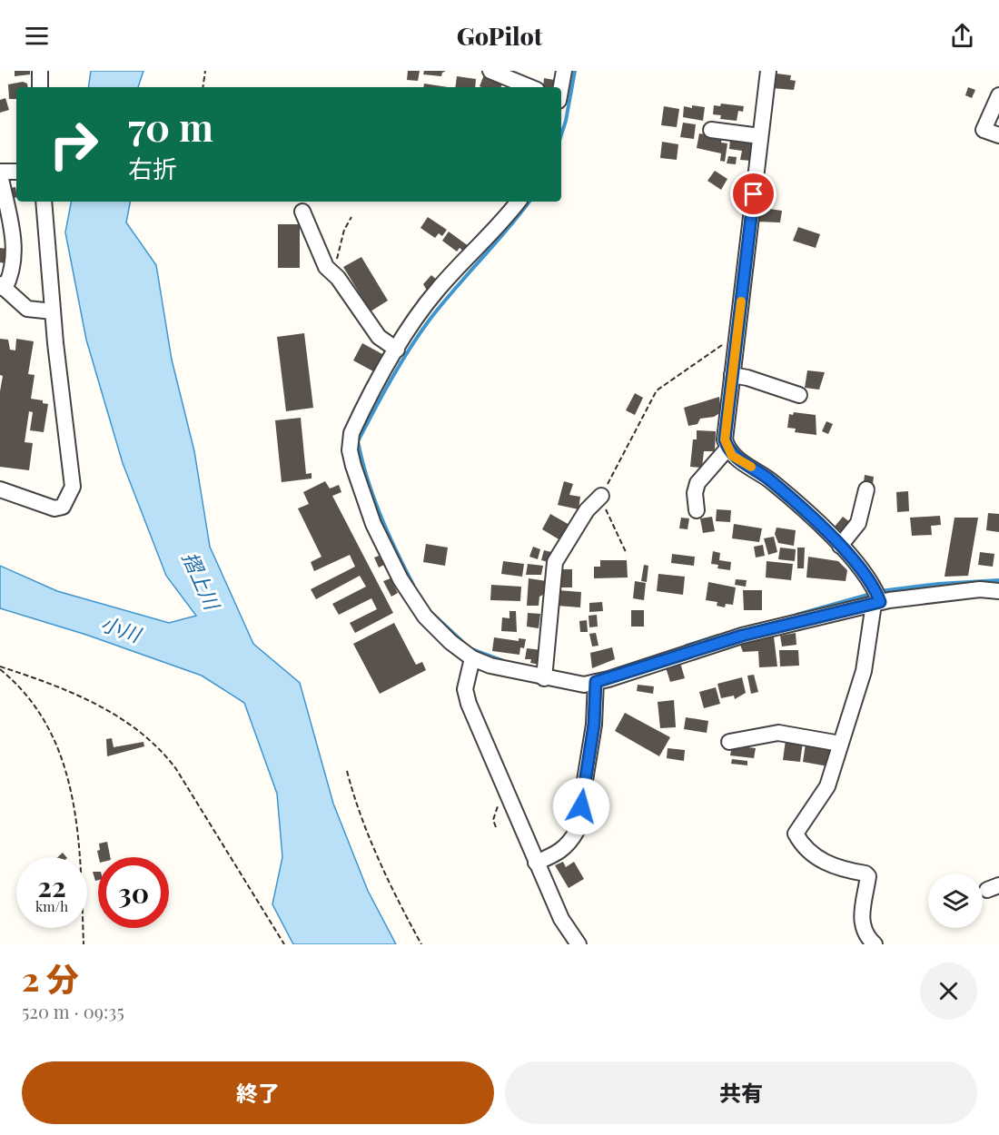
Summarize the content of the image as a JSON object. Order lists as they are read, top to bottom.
{
  "water": ["摺上川", "小川"],
  "page": {
    "header": "GoPilot",
    "turn": ["70 m", "右折"],
    "speed": "22 km/h",
    "limit": "30",
    "heading": ["2 分", "520 m · 09:35"],
    "buttons": ["終了", "共有"]
  }
}
